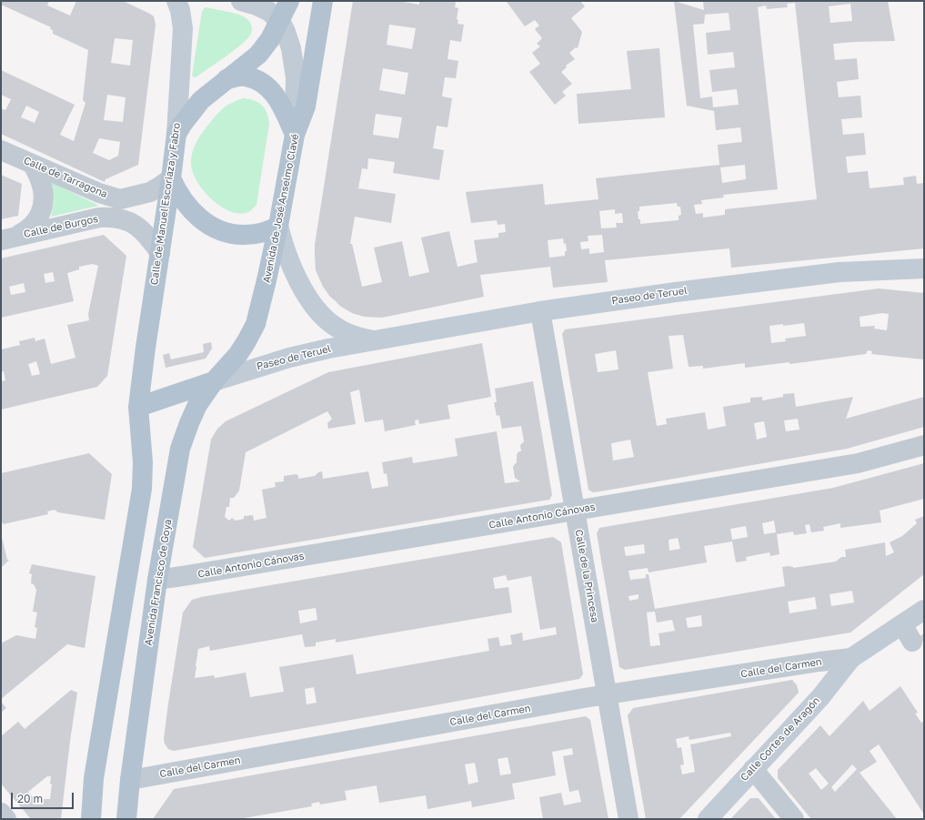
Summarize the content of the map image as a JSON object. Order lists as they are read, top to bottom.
{
  "streets": {
    "main road": [
      "Calle de Manuel Escoriaza y Fabro",
      "Avenida de José Anselmo Clavé",
      "Paseo de Teruel",
      "Avenida Francisco de Goya",
      "Calle Cortes de Aragón"
    ],
    "street": [
      "Calle de Tarragona",
      "Calle de Burgos",
      "Calle Antonio Cánovas",
      "Calle de la Princesa",
      "Calle del Carmen"
    ]
  },
  "crossings": [
    ["Calle de Tarragona", "Calle de Manuel Escoriaza y Fabro"],
    ["Calle de Tarragona", "Calle de Burgos"],
    ["Calle de Manuel Escoriaza y Fabro", "Calle de Burgos"],
    ["Avenida de José Anselmo Clavé", "Paseo de Teruel"],
    ["Avenida de José Anselmo Clavé", "Avenida Francisco de Goya"],
    ["Paseo de Teruel", "Calle de la Princesa"],
    ["Paseo de Teruel", "Avenida Francisco de Goya"],
    ["Calle Antonio Cánovas", "Calle de la Princesa"],
    ["Calle Antonio Cánovas", "Avenida Francisco de Goya"],
    ["Calle de la Princesa", "Calle del Carmen"],
    ["Avenida Francisco de Goya", "Calle del Carmen"],
    ["Calle del Carmen", "Calle Cortes de Aragón"]
  ],
  "scale_bar": "20 m"
}
